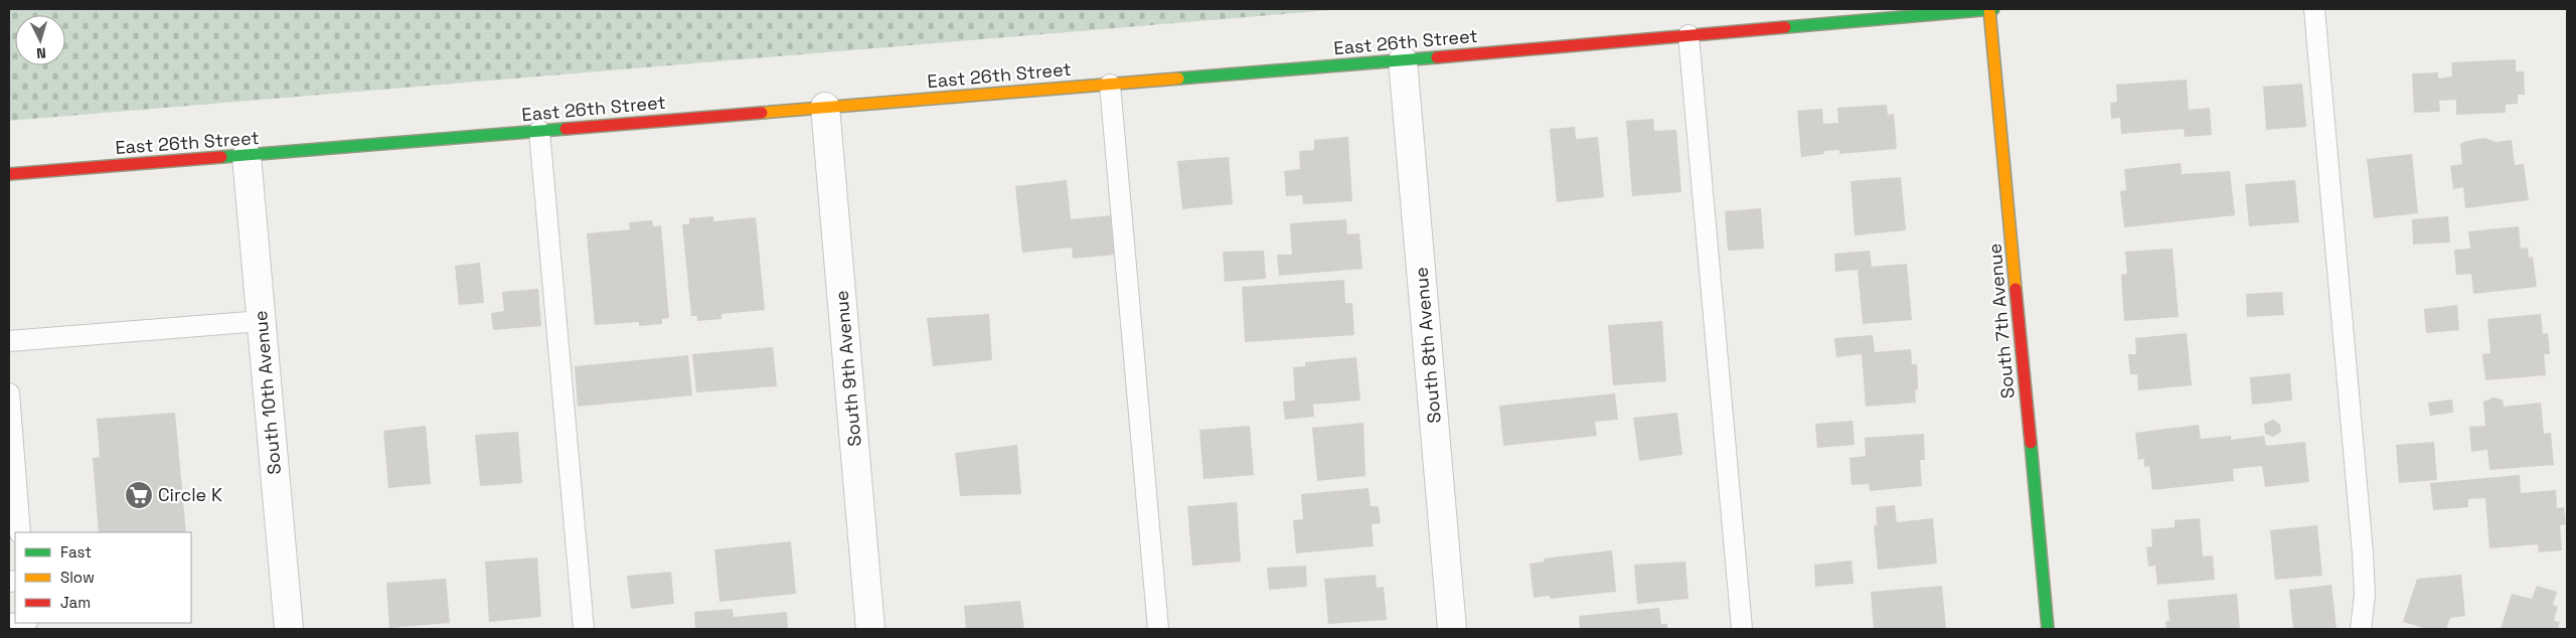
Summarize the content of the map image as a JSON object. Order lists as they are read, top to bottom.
{
  "streets": {
    "main road": ["East 26th Street", "South 7th Avenue"],
    "street": ["South 8th Avenue", "South 9th Avenue", "South 10th Avenue"]
  },
  "crossings": [
    ["East 26th Street", "South 7th Avenue"],
    ["East 26th Street", "South 8th Avenue"],
    ["East 26th Street", "South 9th Avenue"],
    ["East 26th Street", "South 10th Avenue"]
  ],
  "places": {
    "supermarket": ["Circle K"]
  },
  "legend": ["Fast", "Slow", "Jam"],
  "north": "bottom"
}
